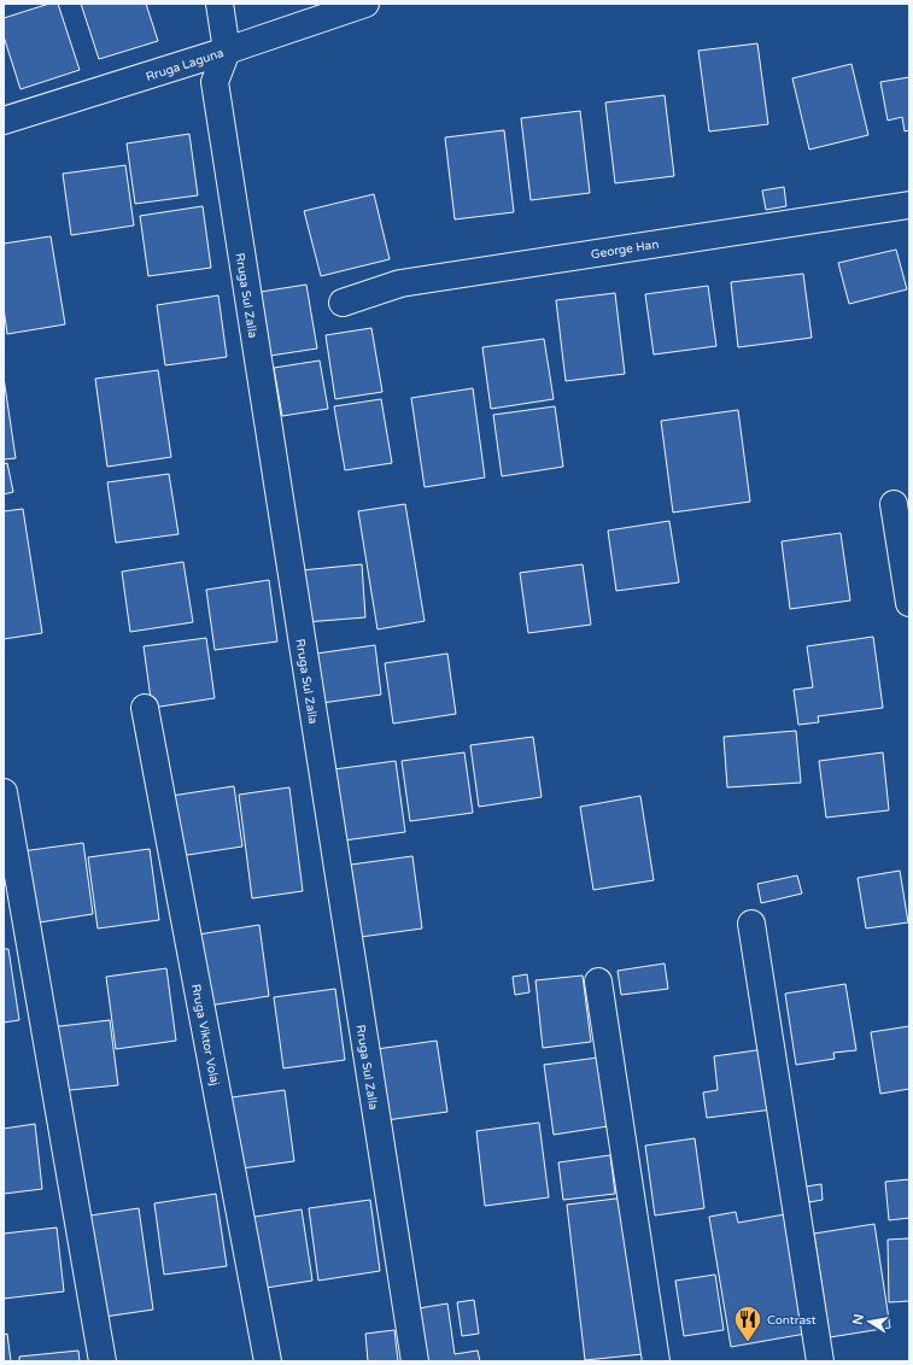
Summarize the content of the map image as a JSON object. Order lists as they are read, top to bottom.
{
  "streets": {
    "street": [
      "Rruga Laguna",
      "George Han",
      "Rruga Sul Zalla",
      "Rruga Viktor Volaj"
    ]
  },
  "crossings": [
    ["Rruga Laguna", "Rruga Sul Zalla"]
  ],
  "places": {
    "restaurant": ["Contrast"]
  },
  "north": "left"
}
